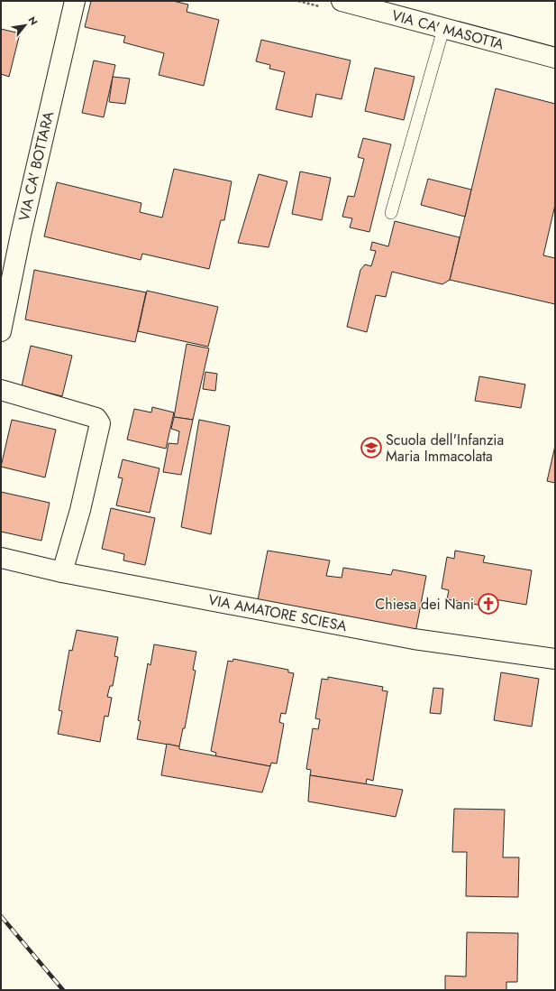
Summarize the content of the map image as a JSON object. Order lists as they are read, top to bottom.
{
  "streets": {
    "street": ["VIA CA' MASOTTA", "VIA CA' BOTTARA", "VIA AMATORE SCIESA"]
  },
  "places": {
    "school or university": ["Scuola dell'Infanzia Maria Immacolata"],
    "church": ["Chiesa dei Nani"]
  },
  "north": "top right"
}
